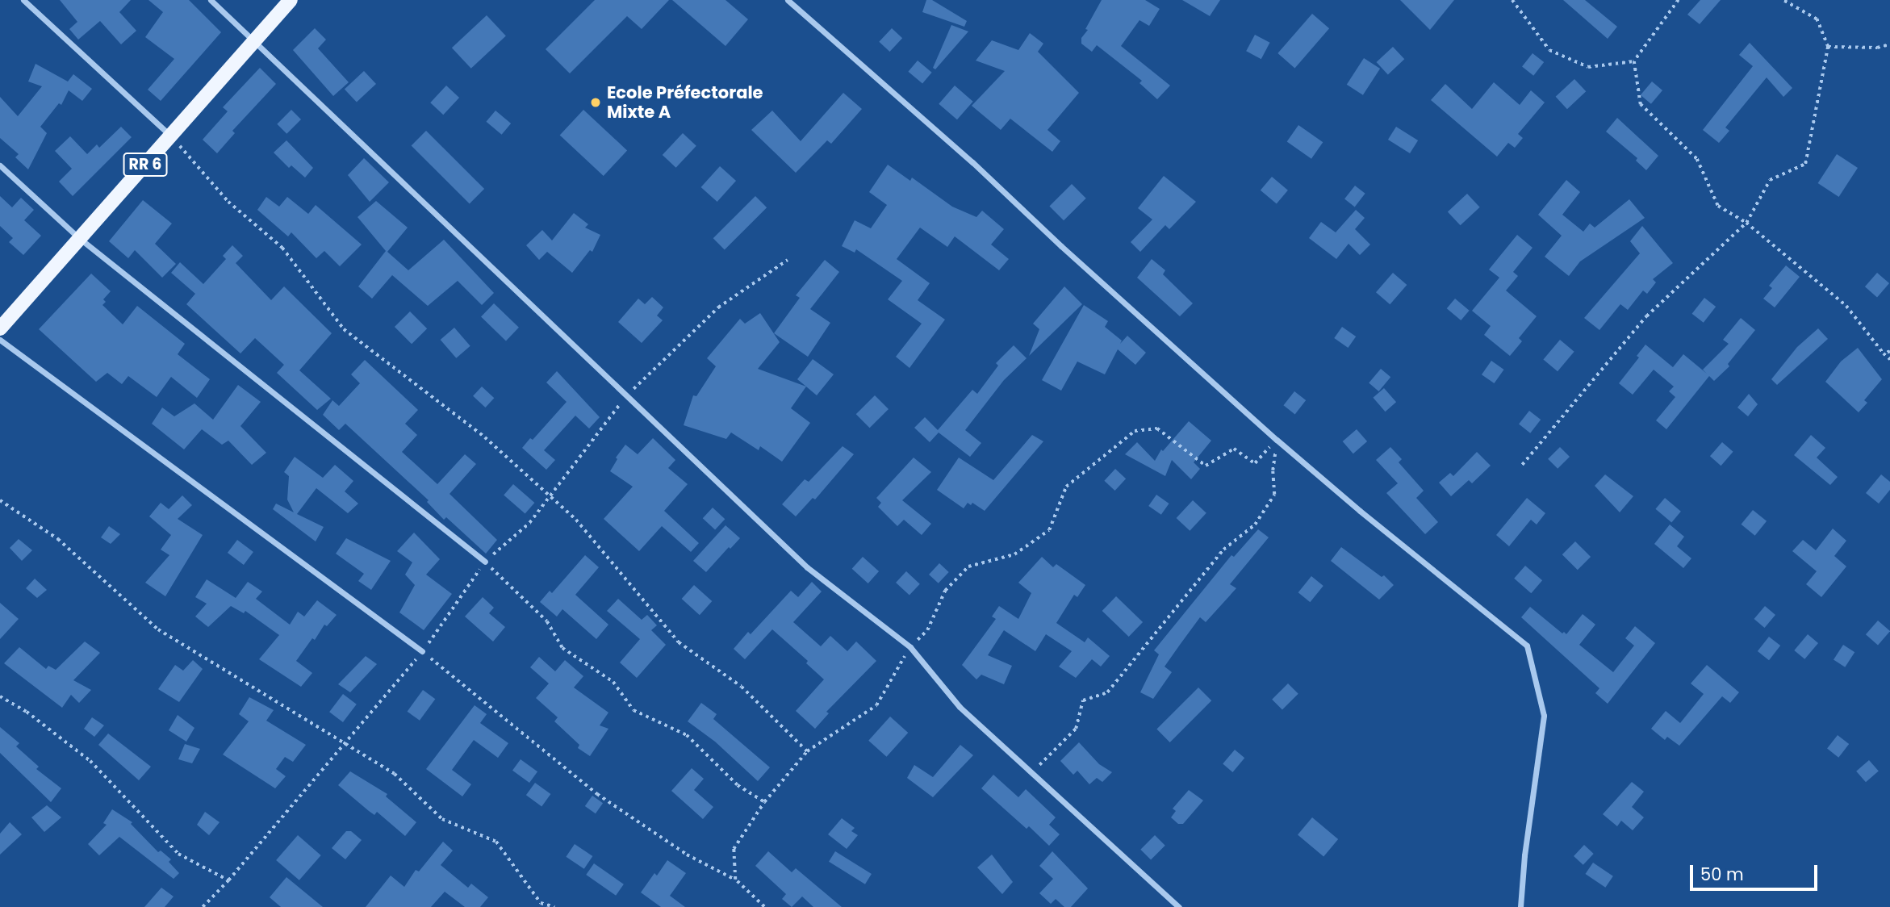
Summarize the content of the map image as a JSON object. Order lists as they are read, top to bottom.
{
  "streets": {
    "main road": ["RR 6"]
  },
  "places": ["Ecole Préfectorale Mixte A"],
  "scale_bar": "50 m"
}
